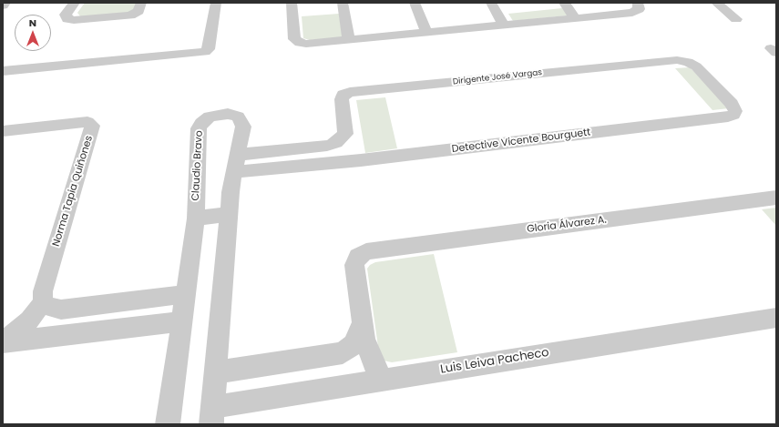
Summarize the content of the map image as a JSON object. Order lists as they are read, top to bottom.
{
  "streets": {
    "street": [
      "Dirigente José Vargas",
      "Detective Vicente Bourguett",
      "Claudio Bravo",
      "Norma Tapia Quiñones",
      "Gloria Álvarez A.",
      "Luis Leiva Pacheco"
    ]
  },
  "crossings": [
    ["Dirigente José Vargas", "Detective Vicente Bourguett"],
    ["Detective Vicente Bourguett", "Claudio Bravo"],
    ["Claudio Bravo", "Luis Leiva Pacheco"]
  ],
  "north": "top"
}
